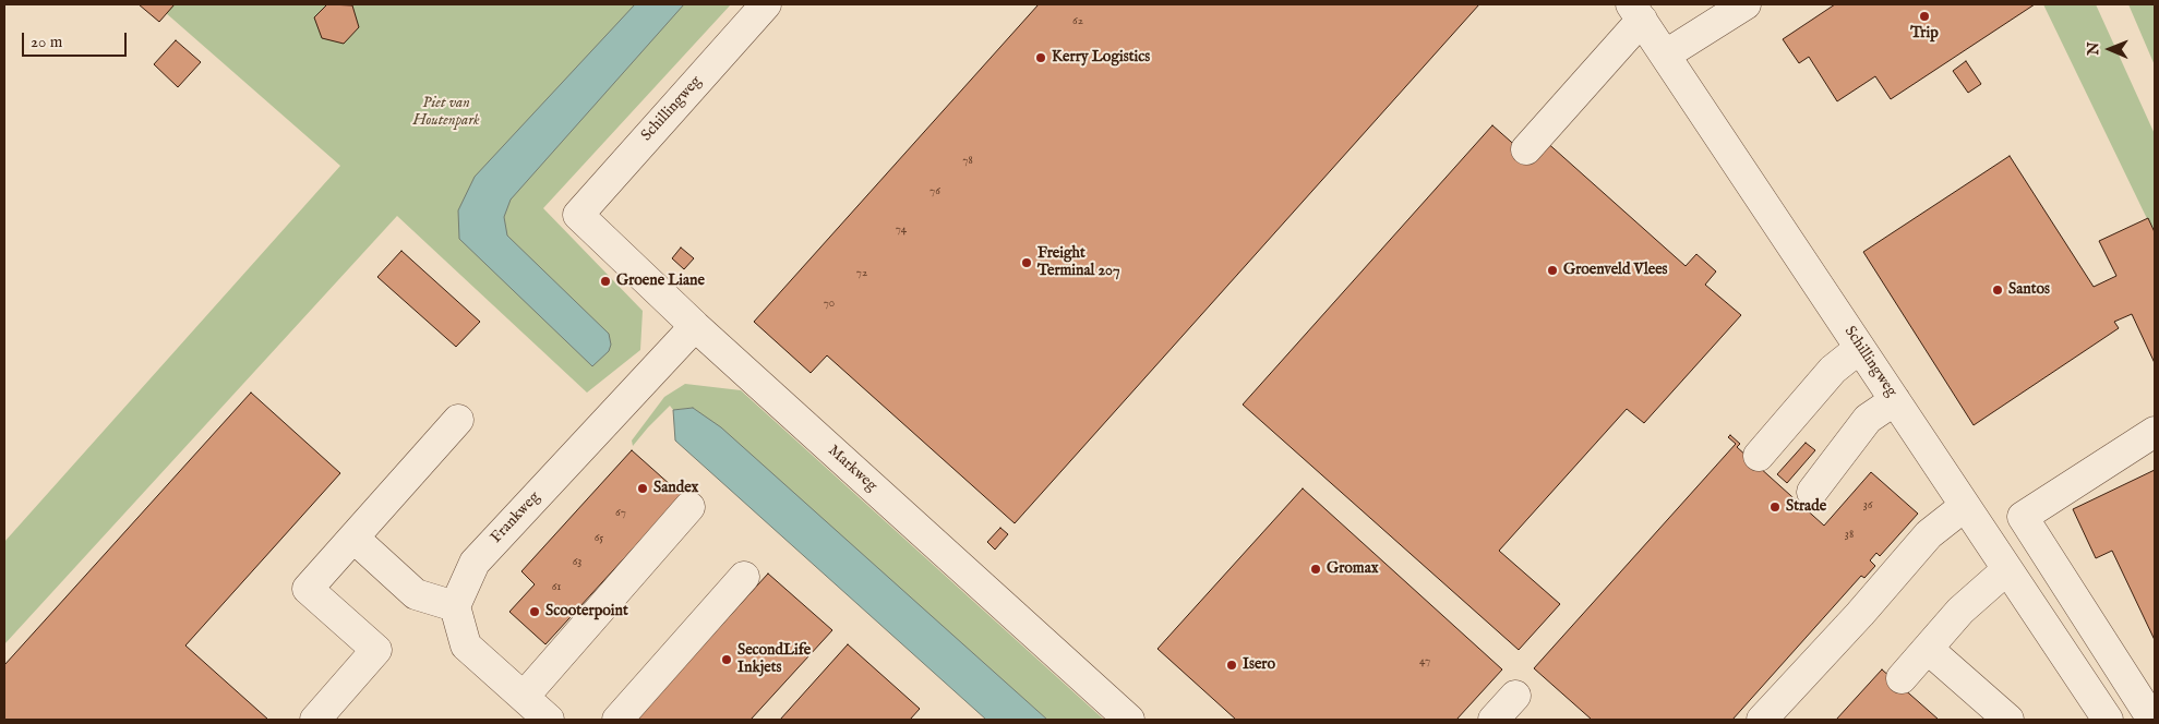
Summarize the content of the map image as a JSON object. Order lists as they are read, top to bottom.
{
  "streets": {
    "street": ["Schillingweg", "Markweg", "Frankweg"]
  },
  "crossings": [
    ["Schillingweg", "Markweg"],
    ["Markweg", "Frankweg"]
  ],
  "parks": ["Piet van Houtenpark"],
  "places": [
    "Trip",
    "Kerry Logistics",
    "Freight Terminal 207",
    "Groenveld Vlees",
    "Groene Liane",
    "Santos",
    "Sandex",
    "Strade",
    "Gromax",
    "Scooterpoint",
    "SecondLife Inkjets",
    "Isero"
  ],
  "house_numbers": [
    "62",
    "78",
    "76",
    "74",
    "72",
    "70",
    "36",
    "67",
    "38",
    "65",
    "63",
    "61",
    "47"
  ],
  "scale_bar": "20 m",
  "north": "left"
}
